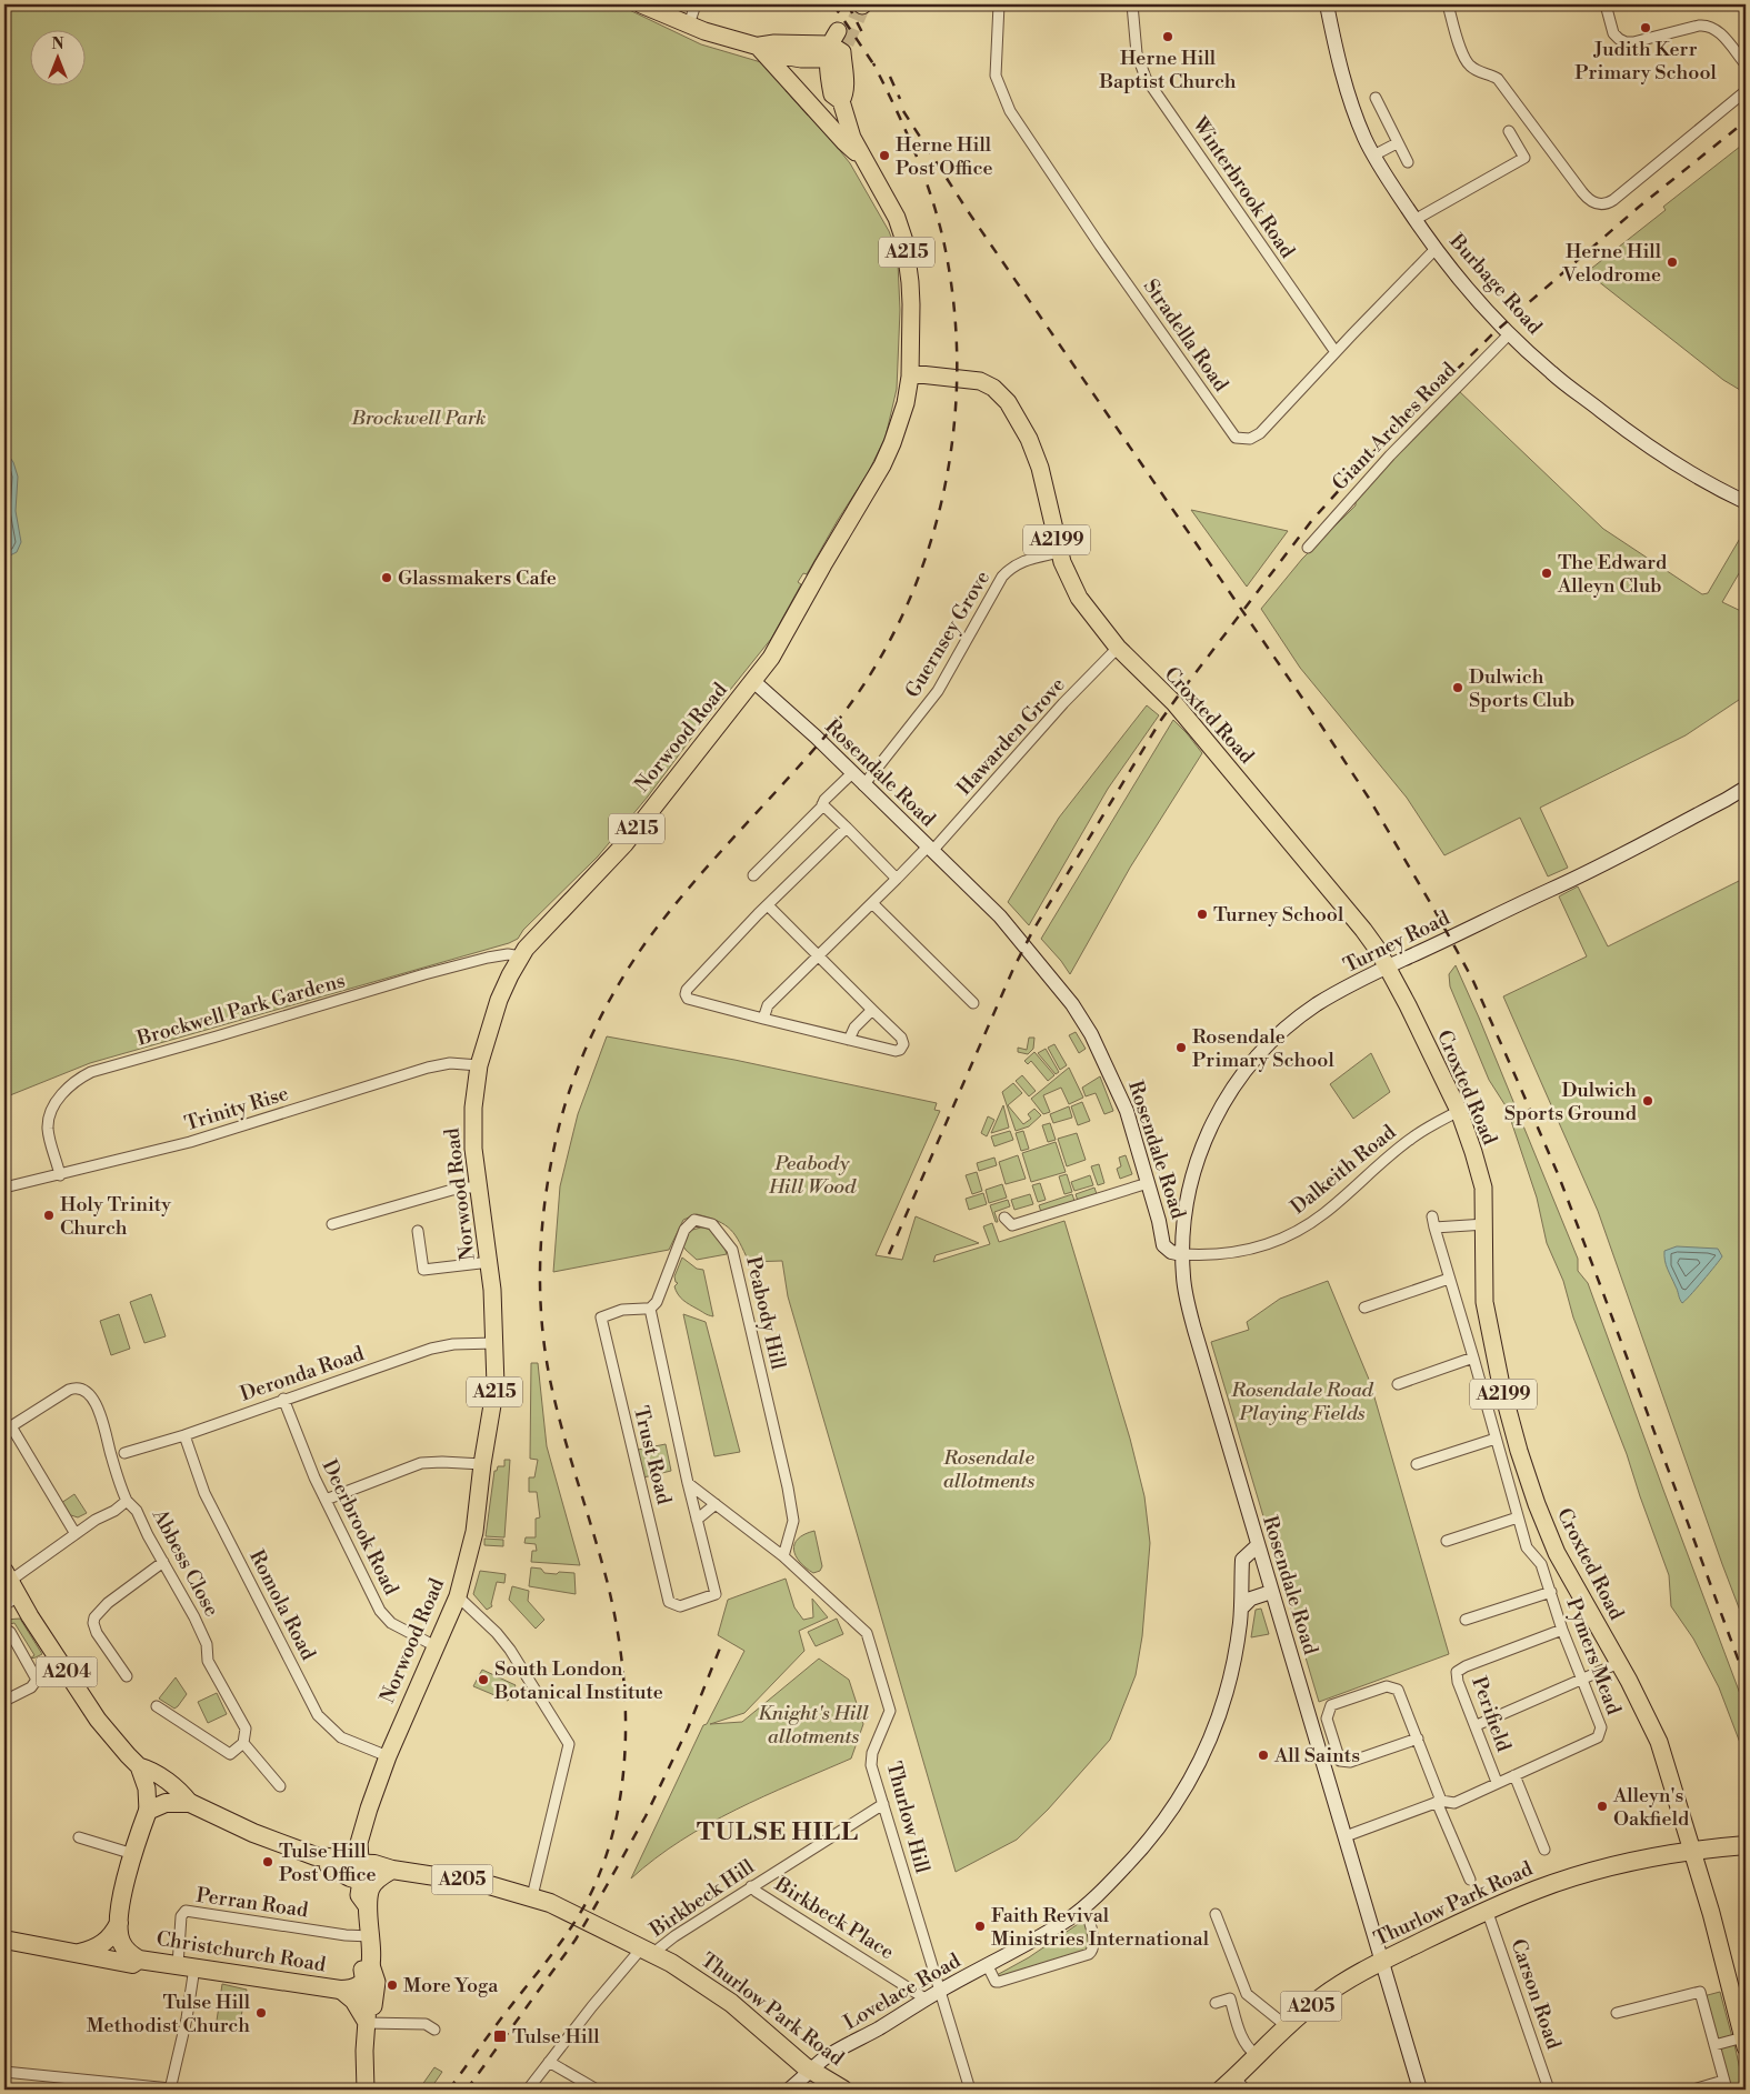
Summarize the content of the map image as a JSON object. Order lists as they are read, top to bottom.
{
  "streets": {
    "highway": [
      "Norwood Road",
      "A205",
      "Thurlow Park Road",
      "Christchurch Road"
    ],
    "main road": [
      "A215",
      "A2199",
      "Croxted Road",
      "A204"
    ],
    "street": [
      "Winterbrook Road",
      "Burbage Road",
      "Stradella Road",
      "Giant Arches Road",
      "Guernsey Grove",
      "Hawarden Grove",
      "Rosendale Road",
      "Turney Road",
      "Brockwell Park Gardens",
      "Trinity Rise",
      "Dalkeith Road",
      "Peabody Hill",
      "Deronda Road",
      "Trust Road",
      "Deerbrook Road",
      "Abbess Close",
      "Romola Road",
      "Pymers Mead",
      "Perifield",
      "Thurlow Hill",
      "Birkbeck Hill",
      "Perran Road",
      "Birkbeck Place",
      "Lovelace Road",
      "Carson Road"
    ]
  },
  "crossings": [
    ["Winterbrook Road", "Stradella Road"],
    ["Burbage Road", "Stradella Road"],
    ["Burbage Road", "Giant Arches Road"],
    ["Guernsey Grove", "Croxted Road"],
    ["Guernsey Grove", "Rosendale Road"],
    ["Croxted Road", "Hawarden Grove"],
    ["Croxted Road", "Norwood Road"],
    ["Croxted Road", "Turney Road"],
    ["Croxted Road", "Dalkeith Road"],
    ["Croxted Road", "Thurlow Park Road"],
    ["Hawarden Grove", "Rosendale Road"],
    ["Norwood Road", "Rosendale Road"],
    ["Norwood Road", "Brockwell Park Gardens"],
    ["Norwood Road", "Trinity Rise"],
    ["Norwood Road", "Deronda Road"],
    ["Norwood Road", "Deerbrook Road"],
    ["Norwood Road", "Romola Road"],
    ["Norwood Road", "A205"],
    ["Norwood Road", "Perran Road"],
    ["Norwood Road", "Thurlow Park Road"],
    ["Norwood Road", "Christchurch Road"],
    ["Rosendale Road", "Turney Road"],
    ["Rosendale Road", "Dalkeith Road"],
    ["Rosendale Road", "Thurlow Park Road"],
    ["Rosendale Road", "Lovelace Road"],
    ["Turney Road", "Dalkeith Road"],
    ["Brockwell Park Gardens", "Trinity Rise"],
    ["Peabody Hill", "Trust Road"],
    ["Peabody Hill", "Thurlow Hill"],
    ["Deronda Road", "Deerbrook Road"],
    ["Deronda Road", "Romola Road"],
    ["Abbess Close", "A204"],
    ["Pymers Mead", "Perifield"],
    ["A204", "A205"],
    ["Thurlow Hill", "Birkbeck Hill"],
    ["Thurlow Hill", "Lovelace Road"],
    ["A205", "Thurlow Park Road"],
    ["Birkbeck Hill", "Thurlow Park Road"],
    ["Birkbeck Hill", "Birkbeck Place"],
    ["Perran Road", "Christchurch Road"],
    ["Thurlow Park Road", "Lovelace Road"],
    ["Thurlow Park Road", "Carson Road"],
    ["Birkbeck Place", "Lovelace Road"]
  ],
  "districts": ["TULSE HILL"],
  "parks": [
    "Brockwell Park",
    "Peabody Hill Wood",
    "Rosendale Road Playing Fields",
    "Rosendale allotments",
    "Knight's Hill allotments"
  ],
  "places": {
    "other": [
      "Judith Kerr Primary School",
      "Herne Hill Baptist Church",
      "Herne Hill Post Office",
      "Herne Hill Velodrome",
      "The Edward Alleyn Club",
      "Glassmakers Cafe",
      "Dulwich Sports Club",
      "Turney School",
      "Rosendale Primary School",
      "Dulwich Sports Ground",
      "Holy Trinity Church",
      "South London Botanical Institute",
      "All Saints",
      "Alleyn's Oakfield",
      "Tulse Hill Post Office",
      "Faith Revival Ministries International",
      "More Yoga",
      "Tulse Hill Methodist Church"
    ],
    "transit": ["Tulse Hill"]
  },
  "north": "top"
}
